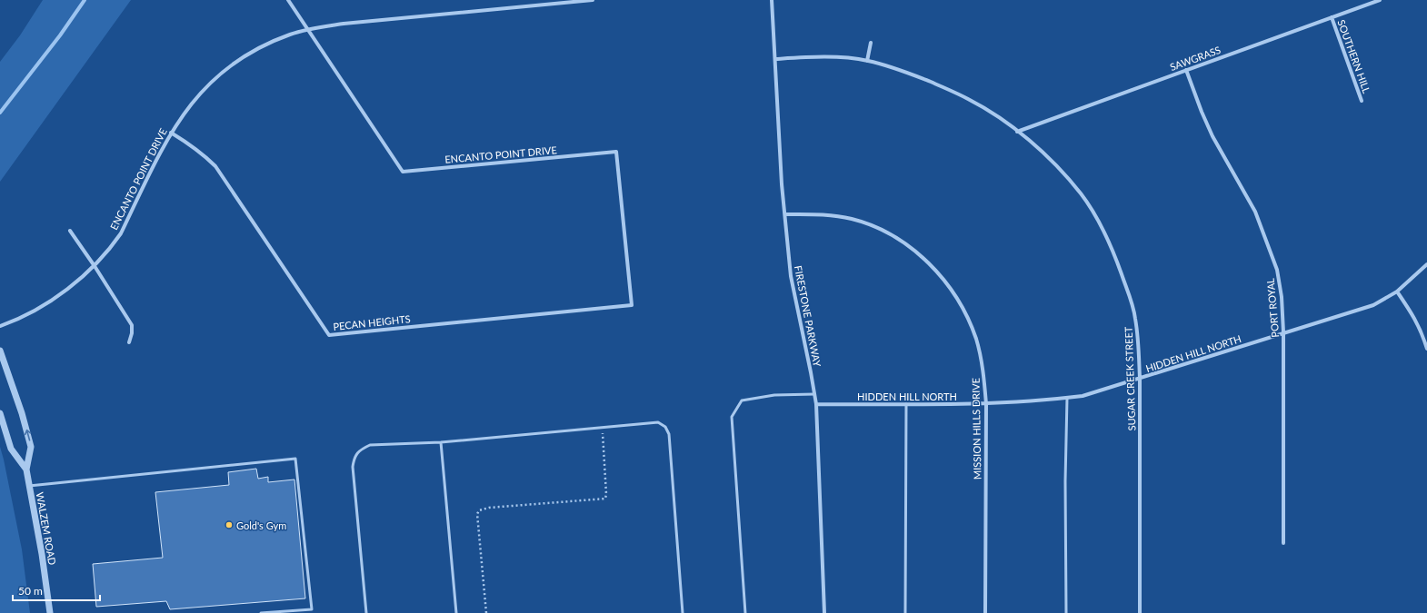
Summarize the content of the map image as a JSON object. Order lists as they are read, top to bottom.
{
  "streets": {
    "street": [
      "SOUTHERN HILL",
      "SAWGRASS",
      "ENCANTO POINT DRIVE",
      "PORT ROYAL",
      "FIRESTONE PARKWAY",
      "PECAN HEIGHTS",
      "HIDDEN HILL NORTH",
      "SUGAR CREEK STREET",
      "MISSION HILLS DRIVE",
      "WALZEM ROAD"
    ]
  },
  "crossings": [
    ["SOUTHERN HILL", "SAWGRASS"],
    ["SAWGRASS", "PORT ROYAL"],
    ["SAWGRASS", "SUGAR CREEK STREET"],
    ["ENCANTO POINT DRIVE", "PECAN HEIGHTS"],
    ["PORT ROYAL", "HIDDEN HILL NORTH"],
    ["FIRESTONE PARKWAY", "HIDDEN HILL NORTH"],
    ["FIRESTONE PARKWAY", "SUGAR CREEK STREET"],
    ["FIRESTONE PARKWAY", "MISSION HILLS DRIVE"],
    ["HIDDEN HILL NORTH", "SUGAR CREEK STREET"],
    ["HIDDEN HILL NORTH", "MISSION HILLS DRIVE"]
  ],
  "places": ["Gold's Gym"],
  "scale_bar": "50 m"
}
